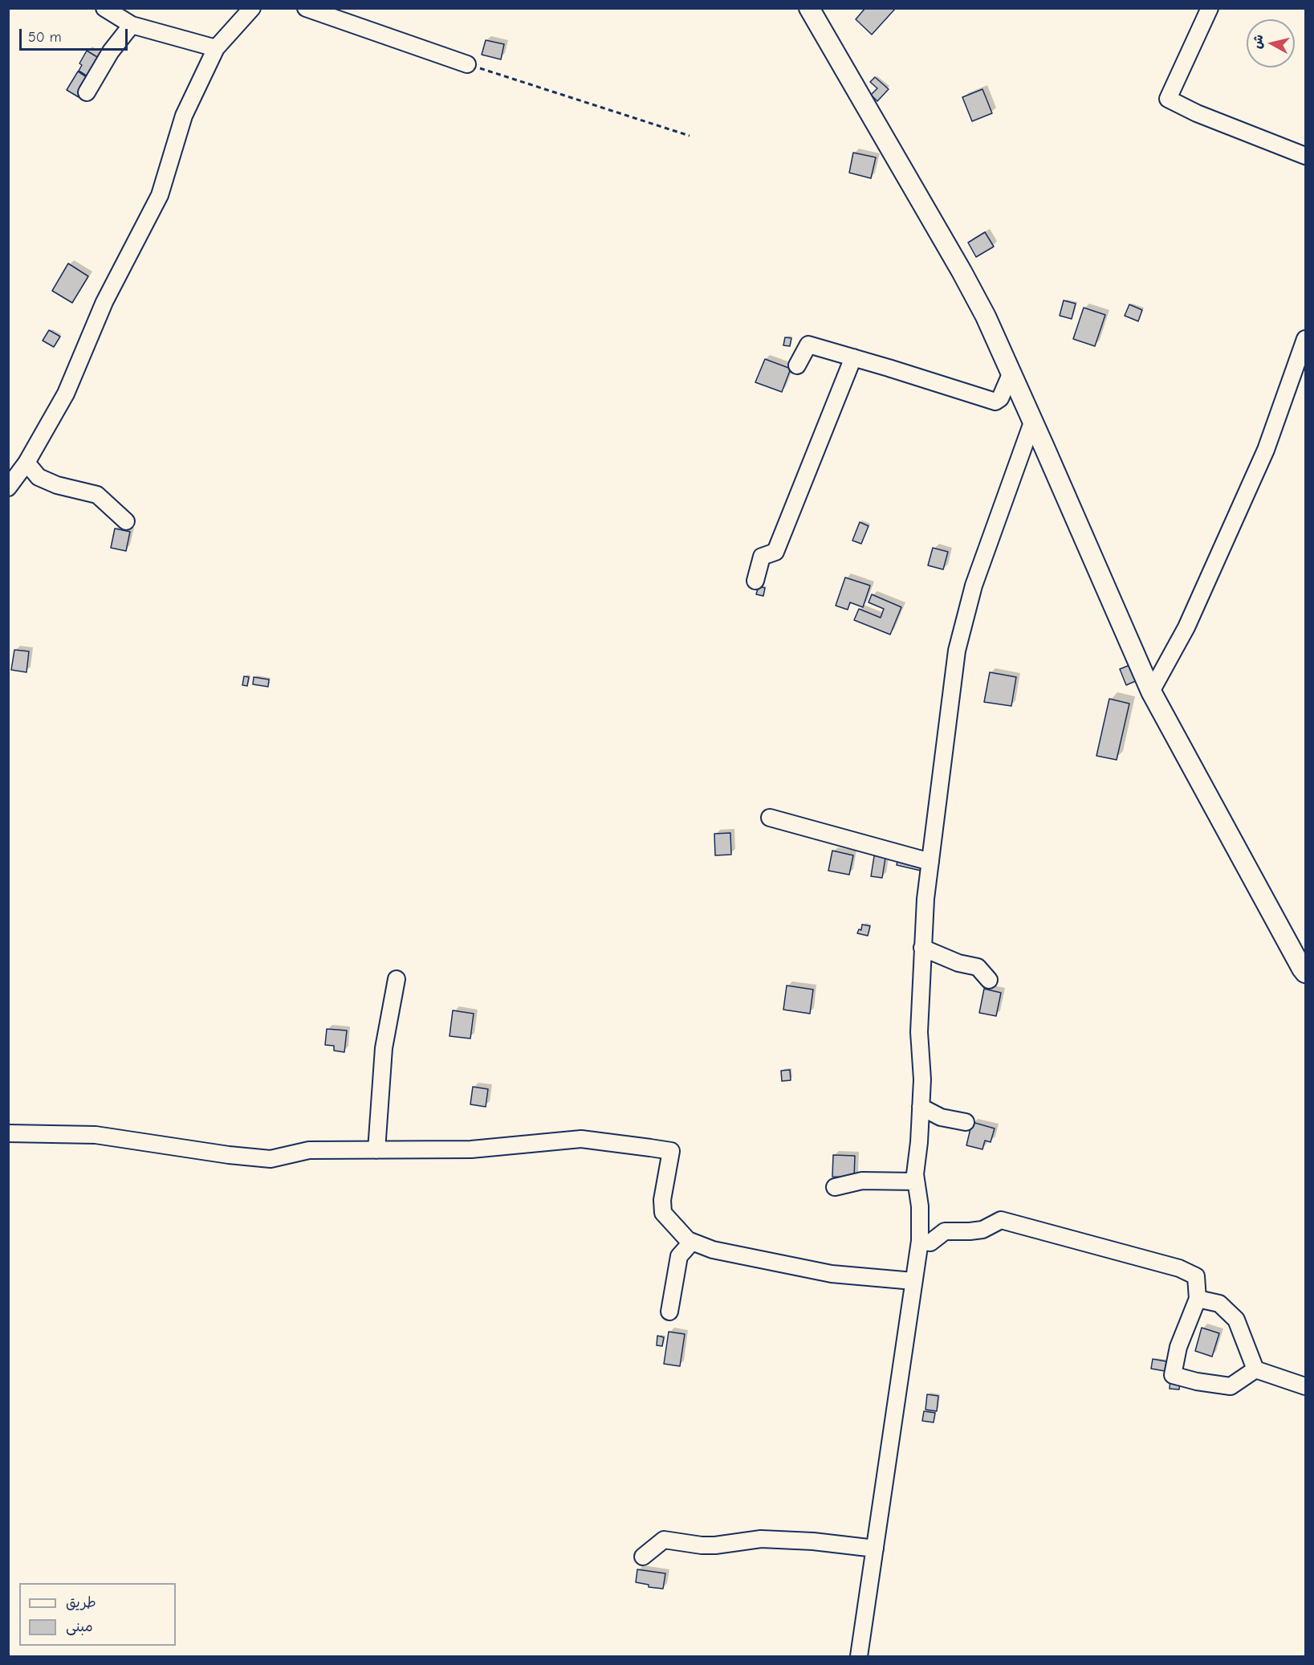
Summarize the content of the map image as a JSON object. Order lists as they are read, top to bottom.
{
  "legend": ["طريق", "مبنى"],
  "scale_bar": "50 m",
  "north": "left"
}
